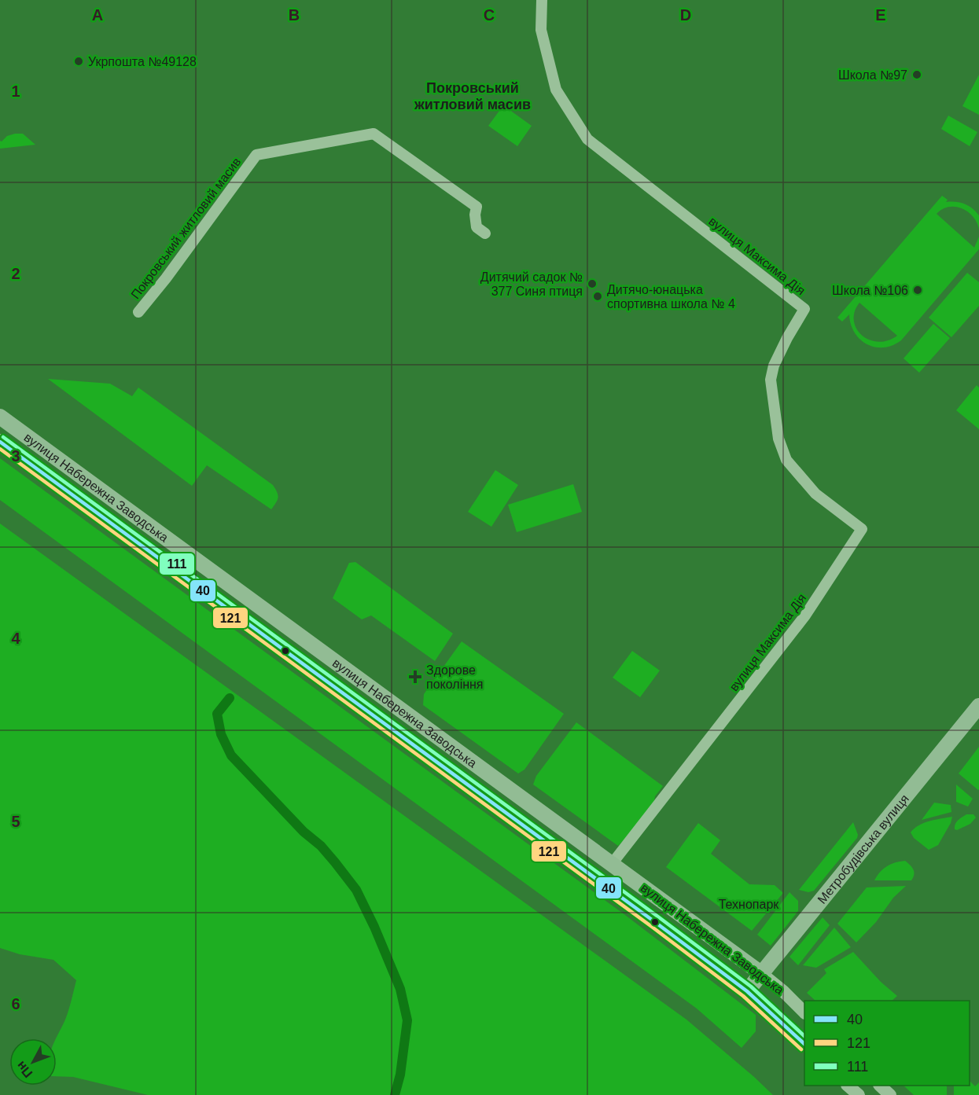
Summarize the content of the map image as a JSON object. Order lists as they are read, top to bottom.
{
  "streets": {
    "main road": ["вулиця Набережна Заводська", "Метробудівська вулиця"],
    "street": ["Покровський житловий масив", "вулиця Максима Дія"]
  },
  "crossings": [
    ["вулиця Максима Дія", "вулиця Набережна Заводська"],
    ["вулиця Набережна Заводська", "Метробудівська вулиця"]
  ],
  "districts": ["Покровський житловий масив"],
  "parks": ["Технопарк"],
  "places": {
    "other": [
      "Укрпошта №49128",
      "Школа №97",
      "Дитячий садок № 377 Синя птиця",
      "Школа №106",
      "Дитячо-юнацька спортивна школа № 4"
    ],
    "health": ["Здорове покоління"]
  },
  "lines": ["transit line 111", "transit line 40", "transit line 121"],
  "legend": ["40", "121", "111"],
  "north": "bottom left",
  "grid": {
    "columns": [
      "A",
      "B",
      "C",
      "D",
      "E"
    ],
    "rows": [
      "1",
      "2",
      "3",
      "4",
      "5",
      "6"
    ]
  }
}
